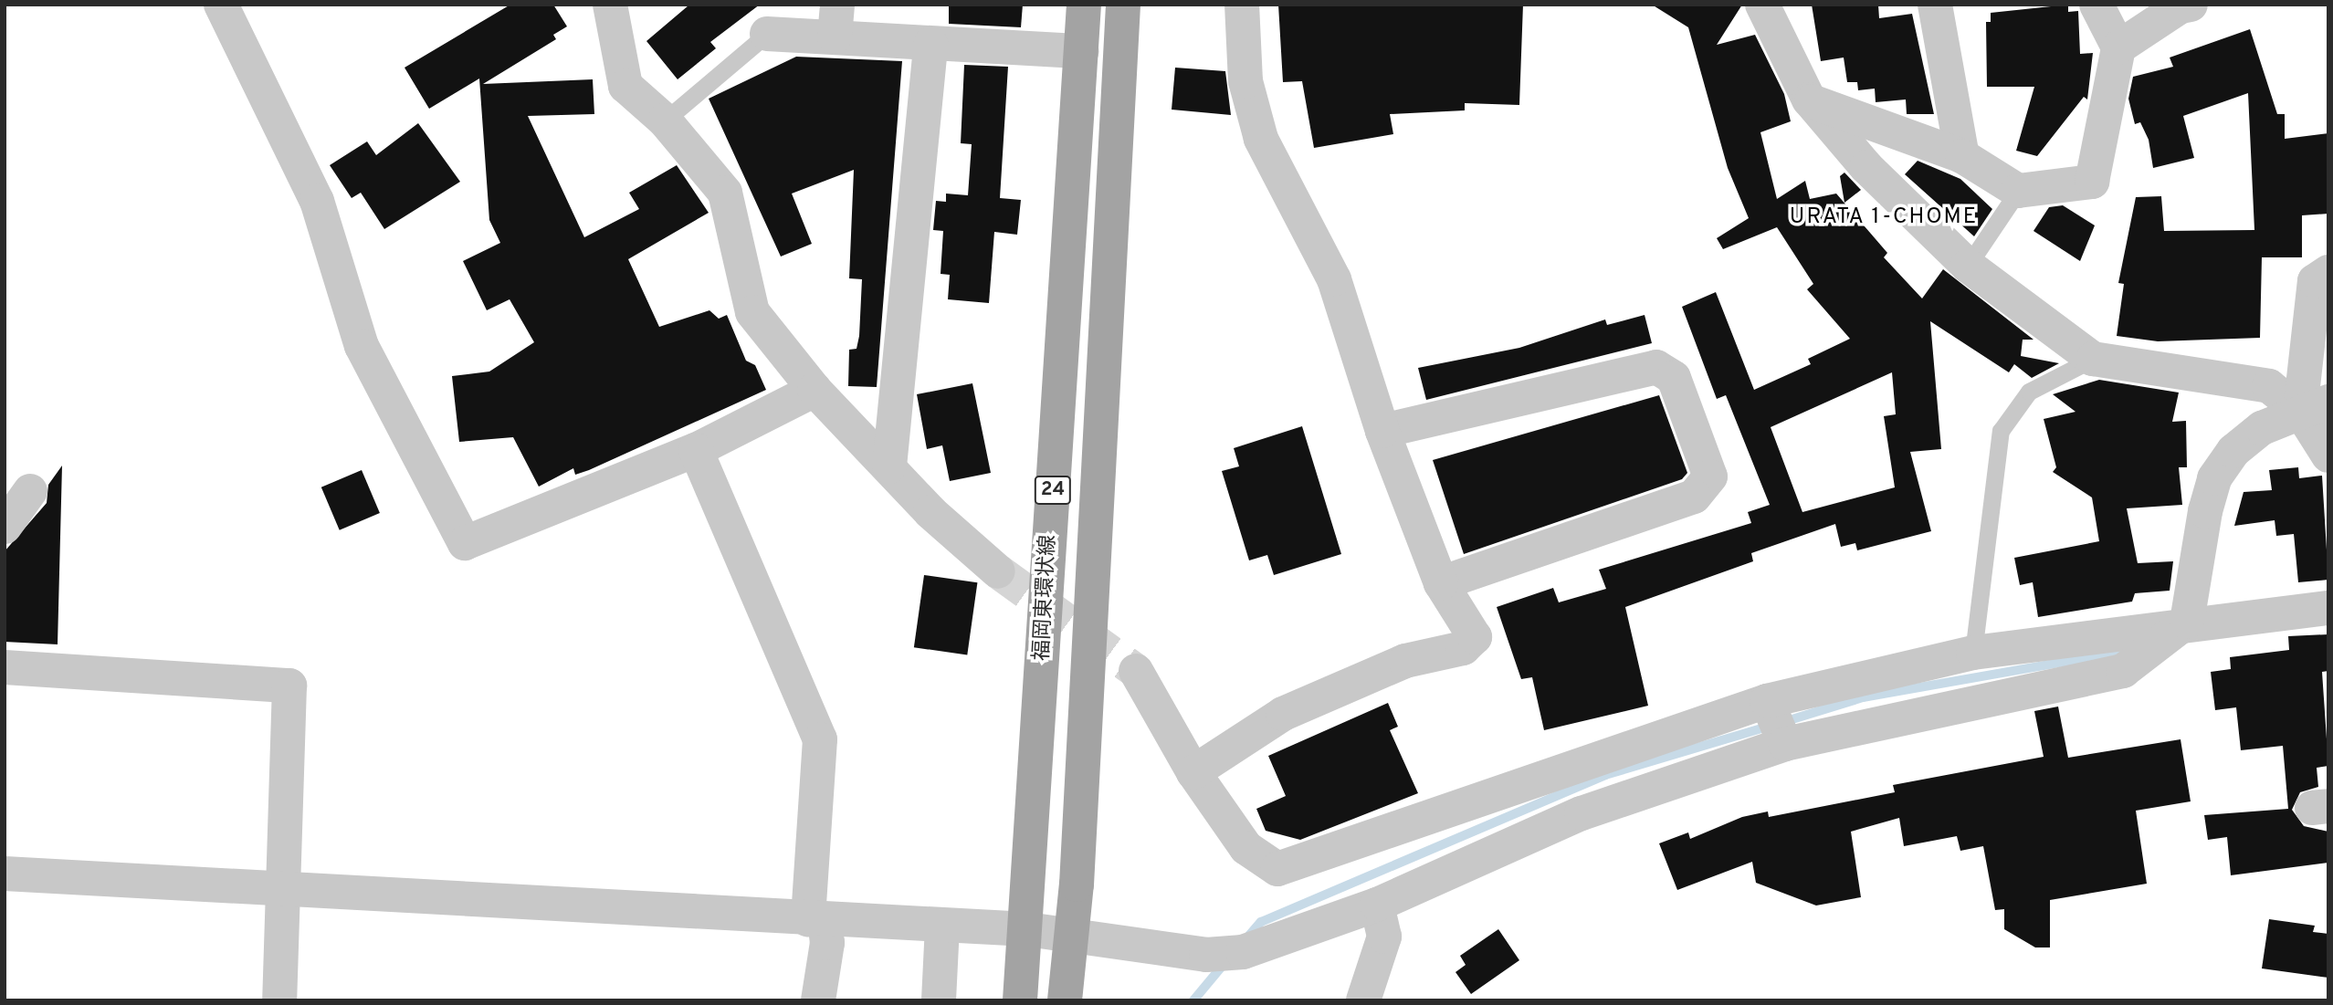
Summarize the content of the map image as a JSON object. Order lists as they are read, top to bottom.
{
  "streets": {
    "main road": ["24", "福岡東環状線"]
  },
  "districts": ["URATA 1-CHOME"]
}
